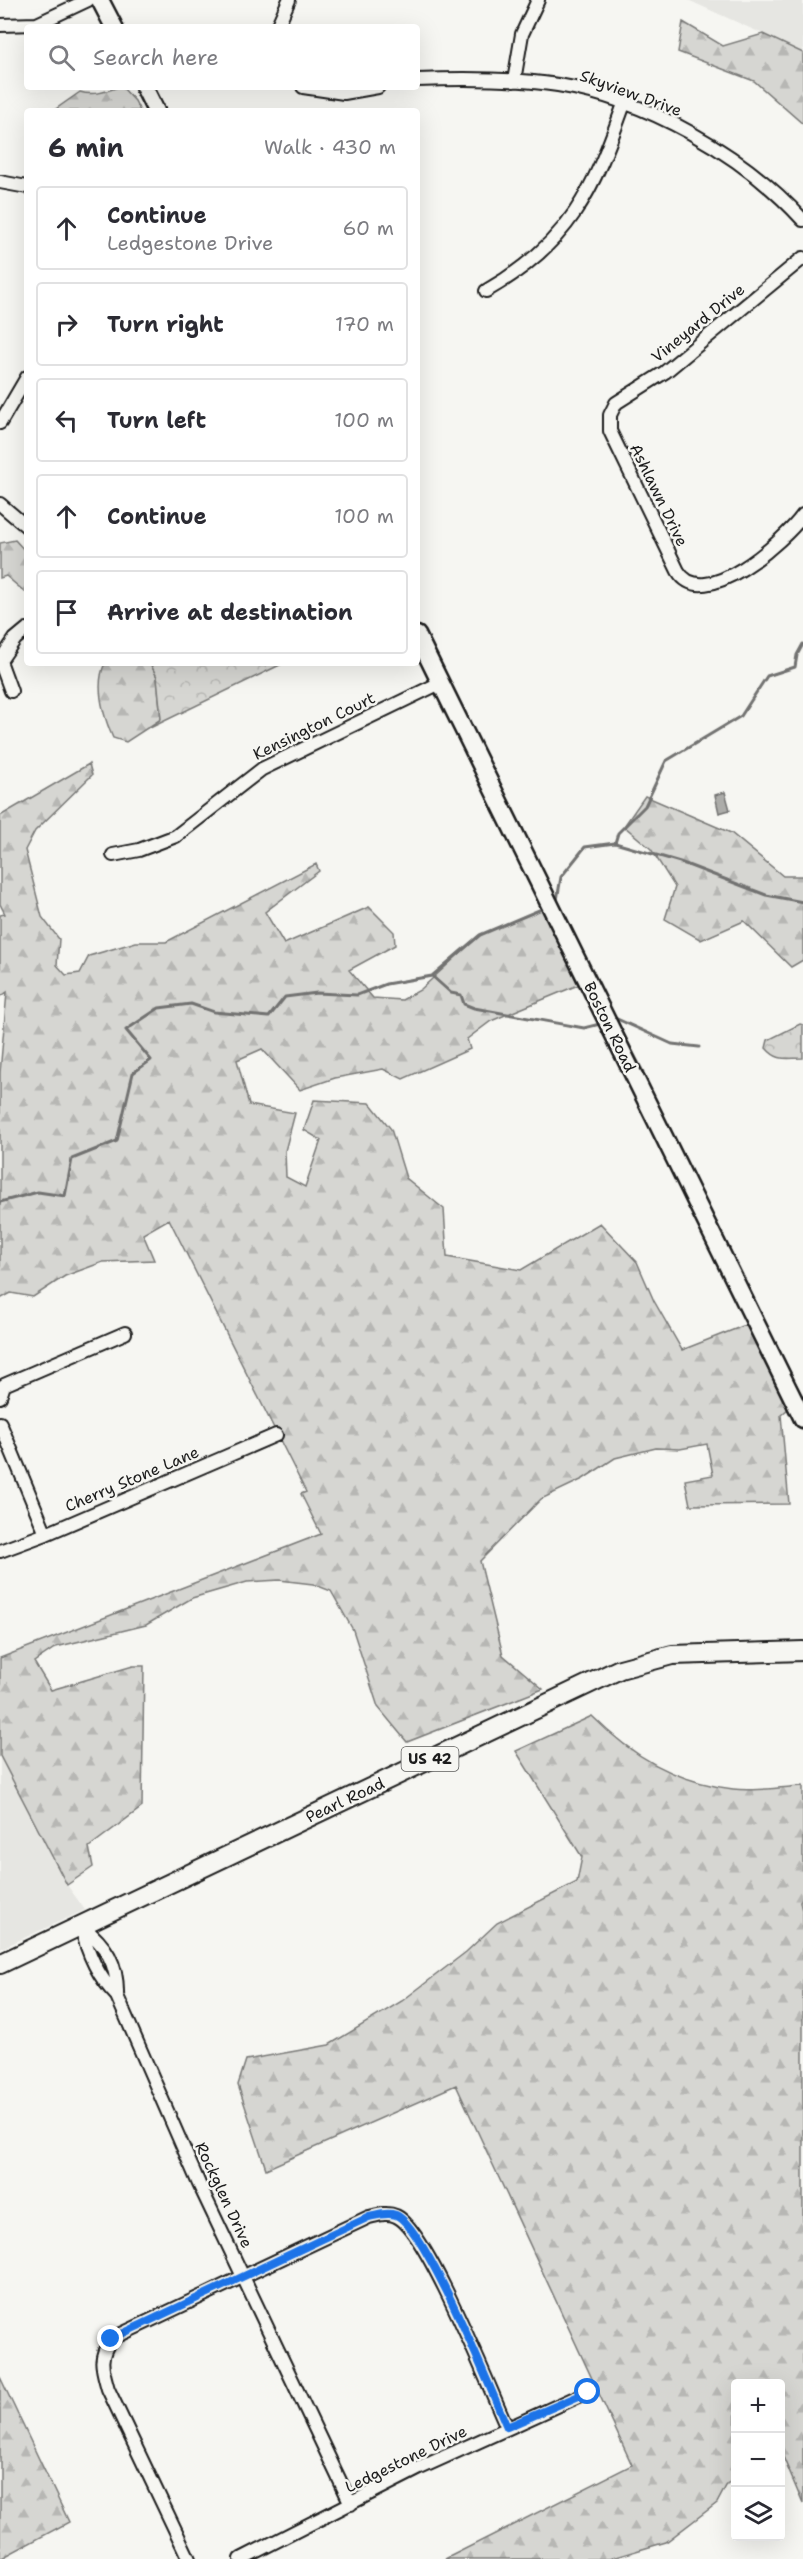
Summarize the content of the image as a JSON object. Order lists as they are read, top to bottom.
{
  "streets": {
    "main road": ["US 42", "Pearl Road"],
    "street": [
      "Skyview Drive",
      "Vineyard Drive",
      "Ashlawn Drive",
      "Kensington Court",
      "Boston Road",
      "Cherry Stone Lane",
      "Rockglen Drive",
      "Ledgestone Drive"
    ]
  },
  "crossings": [
    ["Vineyard Drive", "Ashlawn Drive"],
    ["Kensington Court", "Boston Road"],
    ["Pearl Road", "Rockglen Drive"],
    ["Rockglen Drive", "Ledgestone Drive"]
  ],
  "page": {
    "search": "Search here",
    "heading": ["6 min", "Walk · 430 m"],
    "list": [
      ["Continue", "Ledgestone Drive", "60 m"],
      ["Turn right", "170 m"],
      ["Turn left", "100 m"],
      ["Continue", "100 m"],
      "Arrive at destination"
    ],
    "map_buttons": ["+", "−"]
  }
}
